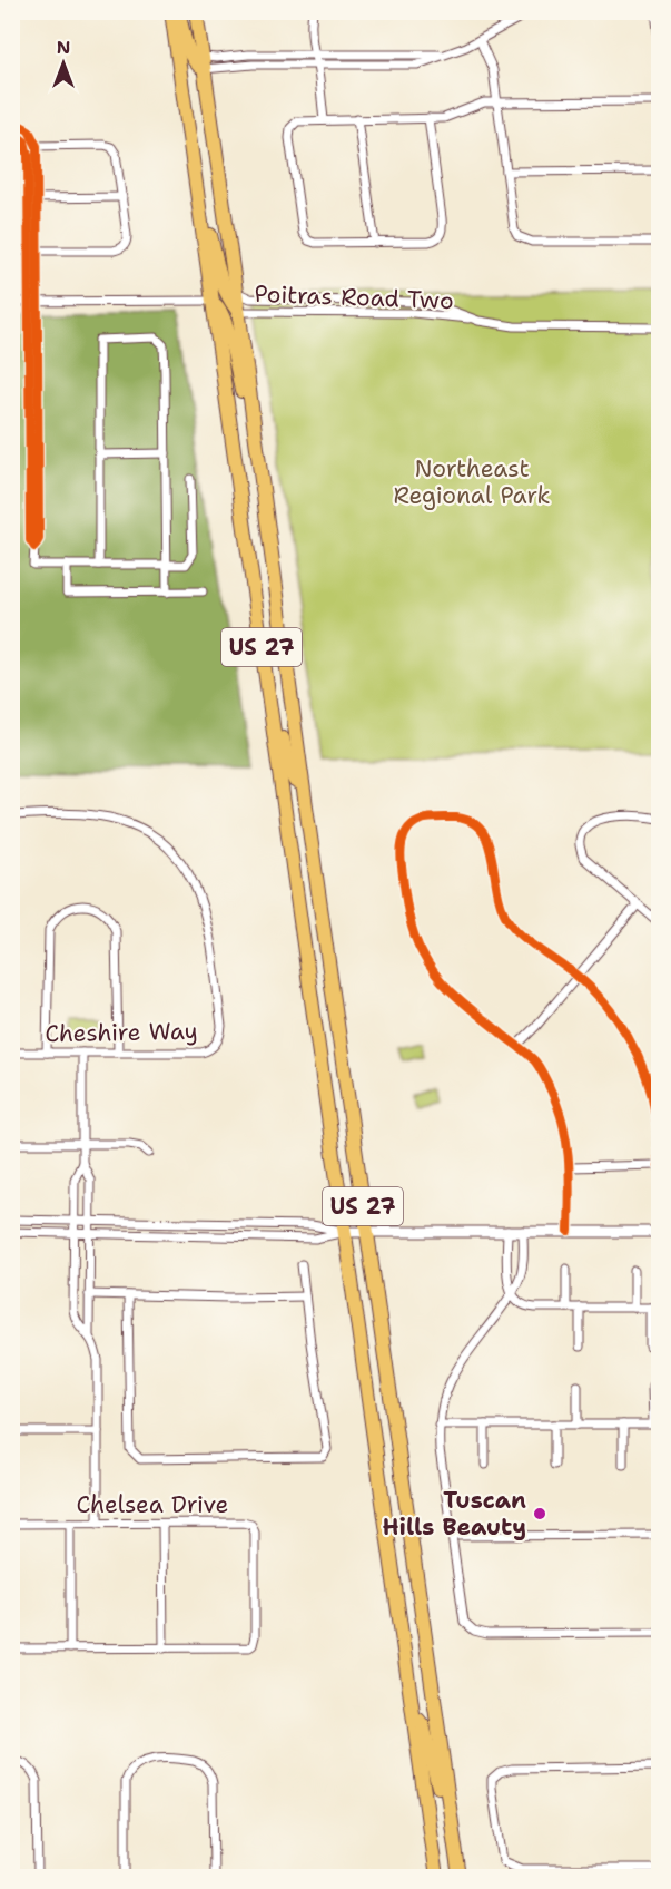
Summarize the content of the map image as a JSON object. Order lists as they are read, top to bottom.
{
  "streets": {
    "highway": ["US 27"],
    "street": ["Poitras Road Two", "Cheshire Way", "Chelsea Drive"]
  },
  "crossings": [
    ["Poitras Road Two", "US 27"]
  ],
  "parks": ["Northeast Regional Park"],
  "places": ["Tuscan Hills Beauty"],
  "north": "top"
}
